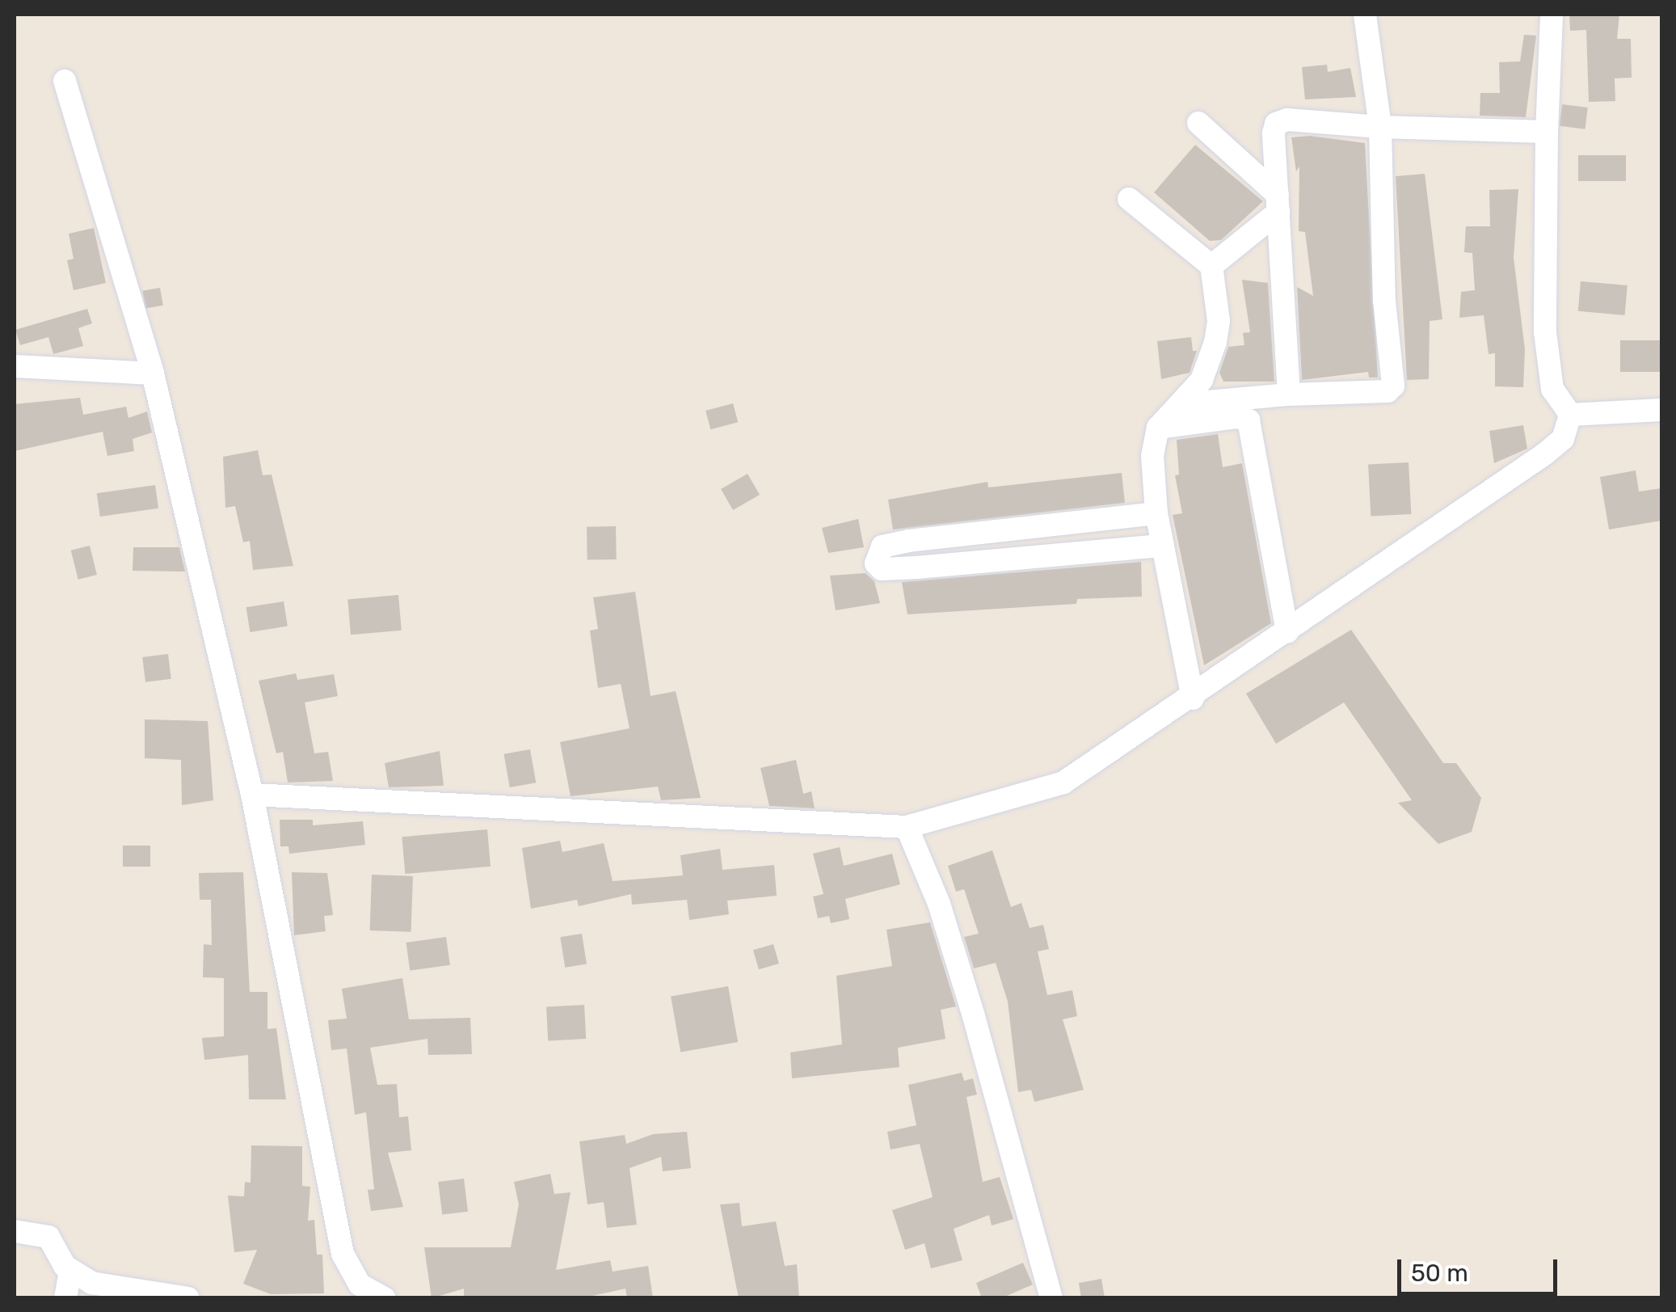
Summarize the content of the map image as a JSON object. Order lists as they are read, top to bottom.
{
  "scale_bar": "50 m"
}
